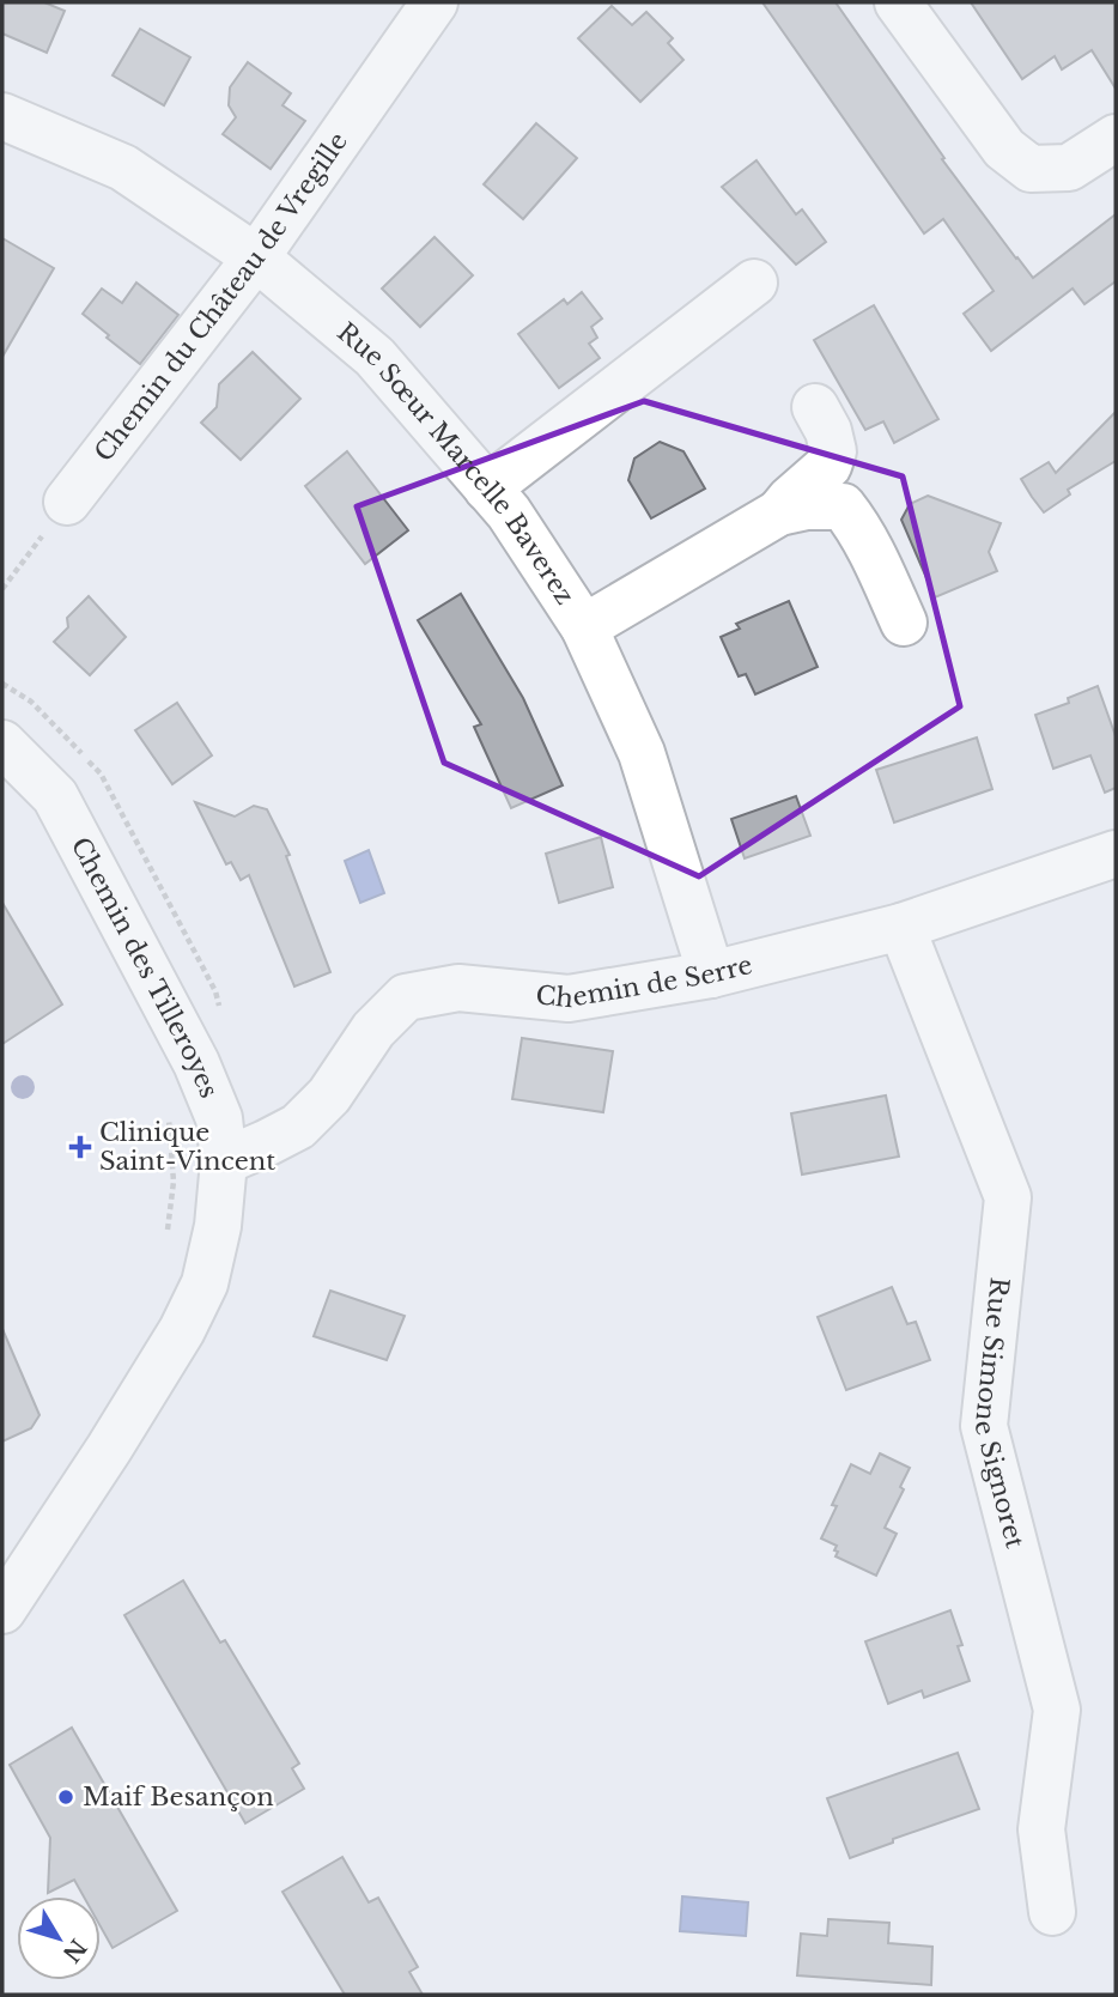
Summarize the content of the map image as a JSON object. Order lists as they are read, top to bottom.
{
  "streets": {
    "street": [
      "Chemin du Château de Vregille",
      "Rue Sœur Marcelle Baverez",
      "Chemin des Tilleroyes",
      "Chemin de Serre",
      "Rue Simone Signoret"
    ]
  },
  "crossings": [
    ["Chemin du Château de Vregille", "Rue Sœur Marcelle Baverez"],
    ["Rue Sœur Marcelle Baverez", "Chemin de Serre"],
    ["Chemin des Tilleroyes", "Chemin de Serre"],
    ["Chemin de Serre", "Rue Simone Signoret"]
  ],
  "places": {
    "health": ["Clinique Saint-Vincent"],
    "other": ["Maif Besançon"]
  },
  "north": "bottom right"
}
